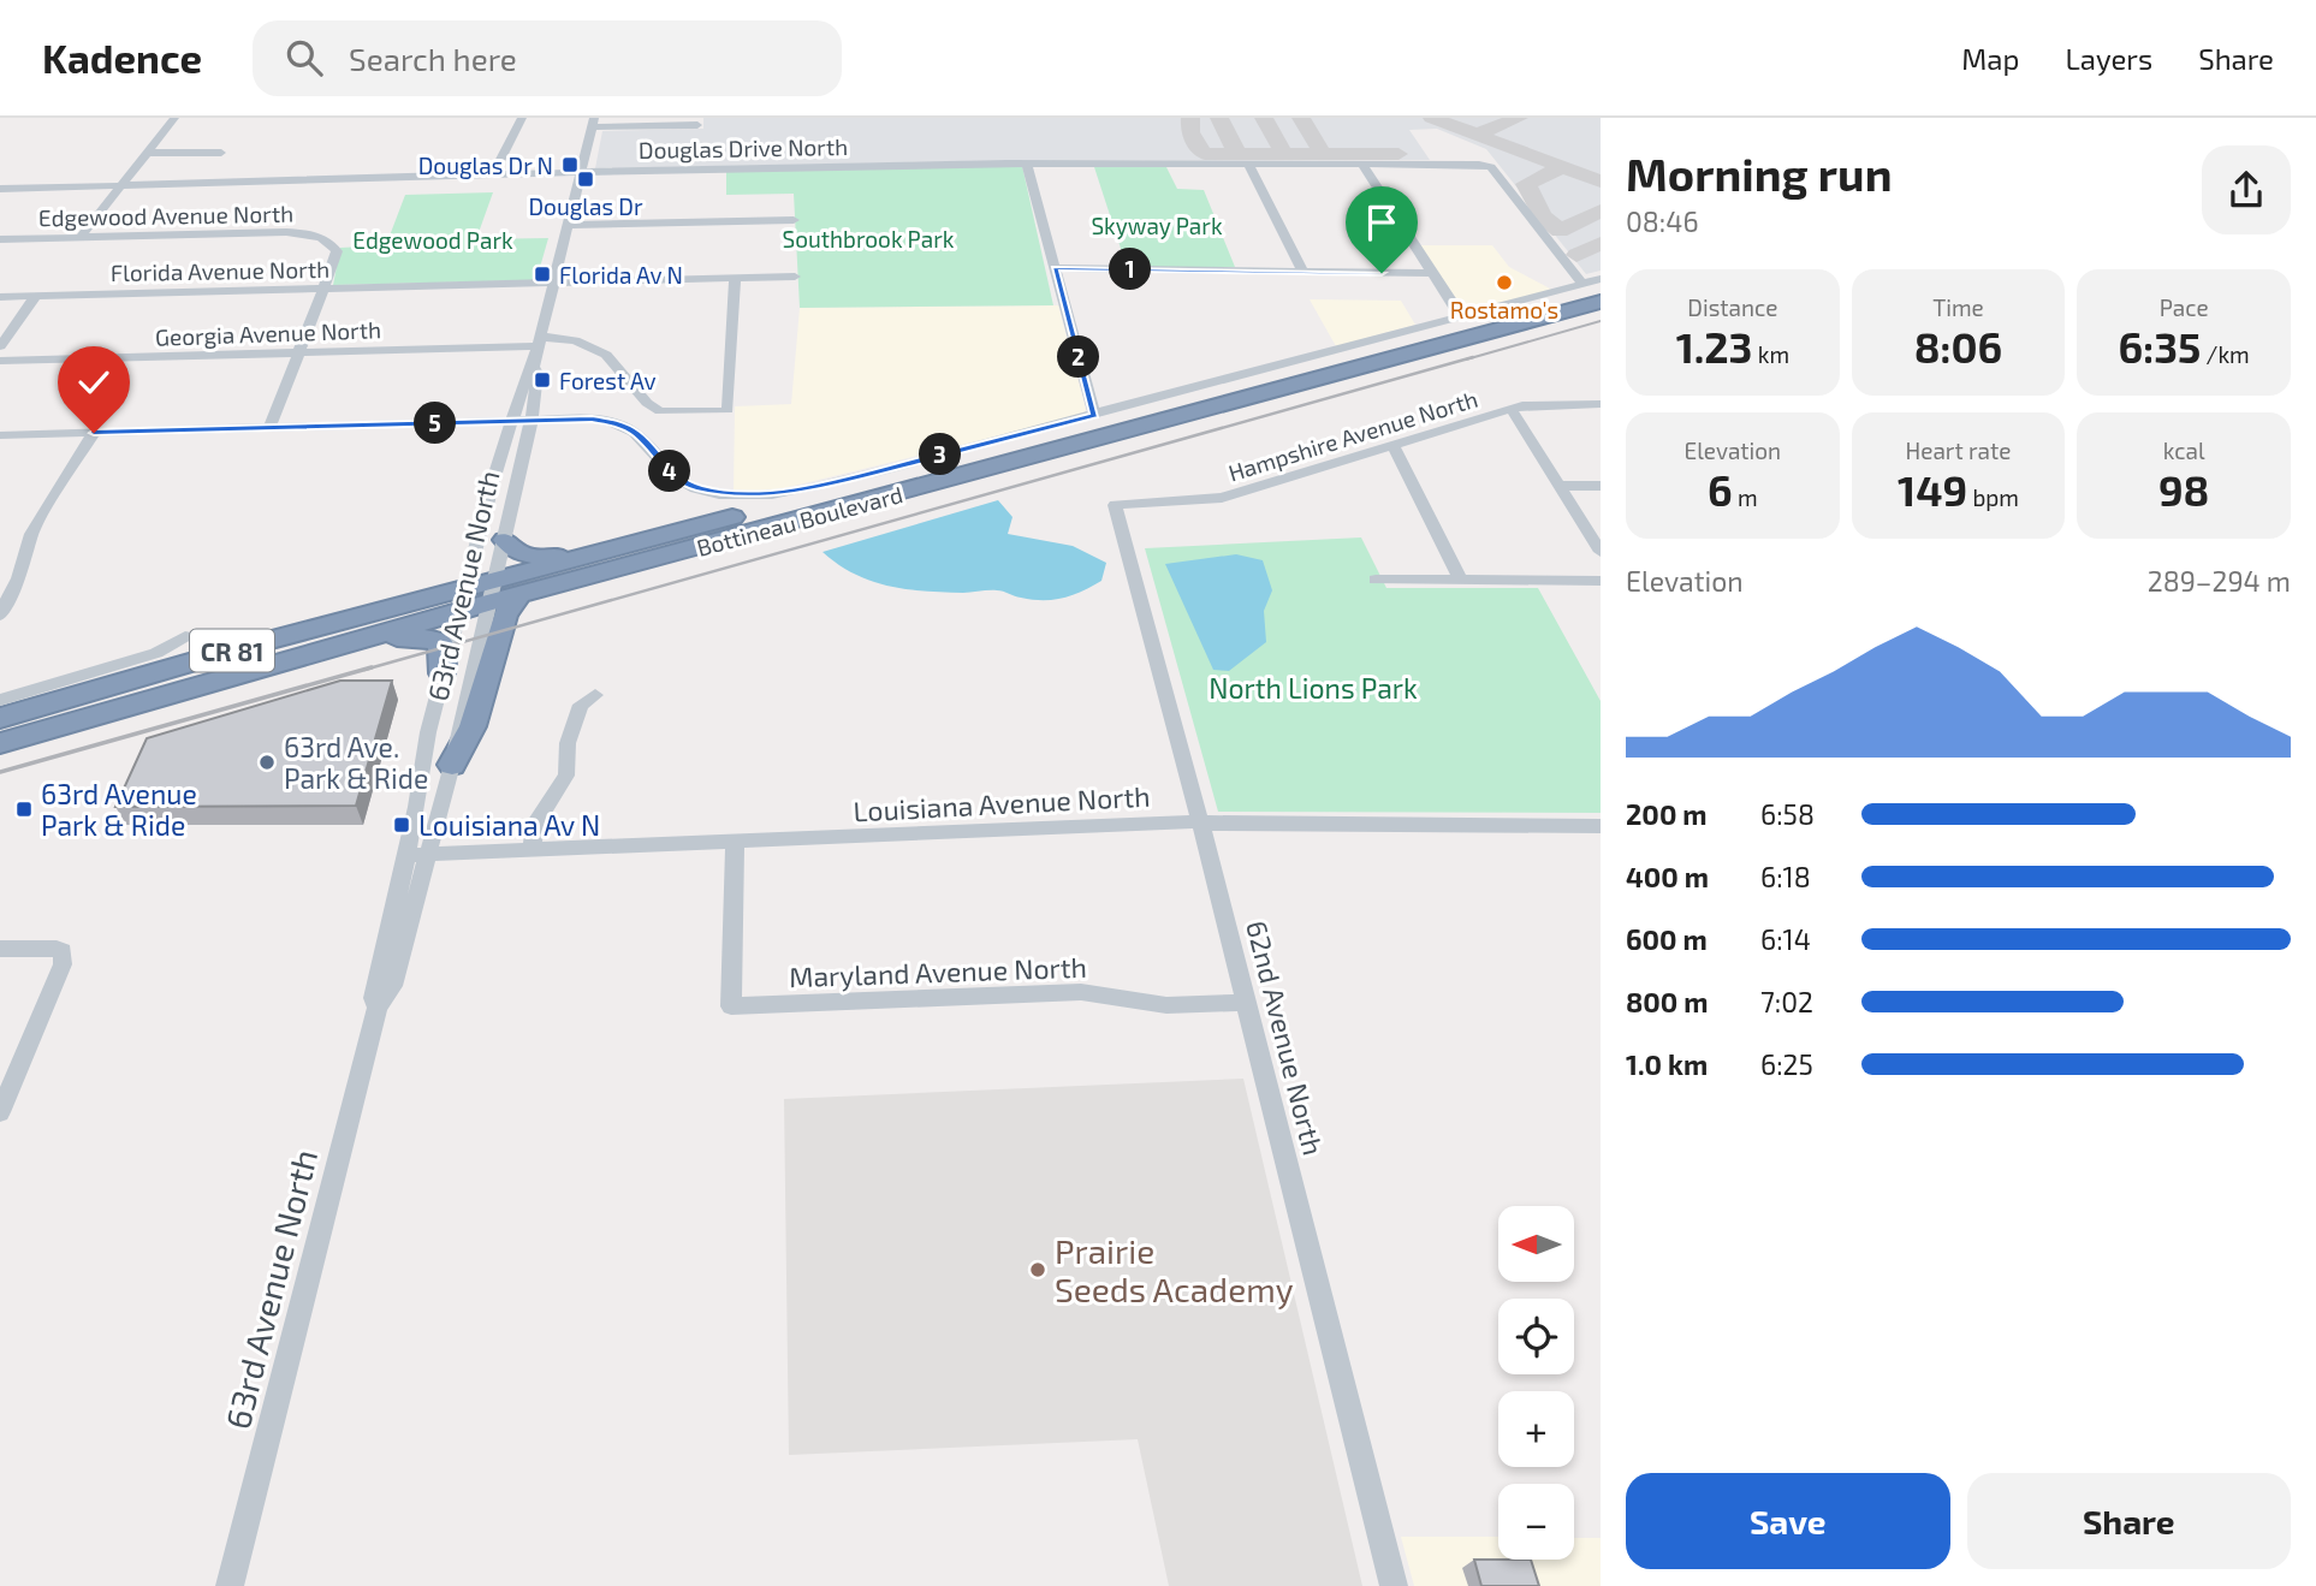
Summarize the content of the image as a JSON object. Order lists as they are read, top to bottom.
{
  "streets": {
    "highway": ["Bottineau Boulevard", "CR 81"],
    "street": [
      "Douglas Drive North",
      "Edgewood Avenue North",
      "Florida Avenue North",
      "Georgia Avenue North",
      "Hampshire Avenue North",
      "63rd Avenue North",
      "Louisiana Avenue North",
      "Maryland Avenue North",
      "62nd Avenue North"
    ]
  },
  "crossings": [
    ["Douglas Drive North", "Bottineau Boulevard"],
    ["Douglas Drive North", "63rd Avenue North"],
    ["Edgewood Avenue North", "Florida Avenue North"],
    ["Florida Avenue North", "Georgia Avenue North"],
    ["Florida Avenue North", "63rd Avenue North"],
    ["Georgia Avenue North", "63rd Avenue North"],
    ["Hampshire Avenue North", "62nd Avenue North"],
    ["Bottineau Boulevard", "63rd Avenue North"],
    ["63rd Avenue North", "Louisiana Avenue North"],
    ["Louisiana Avenue North", "Maryland Avenue North"],
    ["Louisiana Avenue North", "62nd Avenue North"],
    ["Maryland Avenue North", "62nd Avenue North"]
  ],
  "parks": [
    "Skyway Park",
    "Southbrook Park",
    "Edgewood Park",
    "North Lions Park"
  ],
  "places": {
    "transit": [
      "Douglas Dr N",
      "Douglas Dr",
      "Florida Av N",
      "Forest Av",
      "63rd Avenue Park & Ride",
      "Louisiana Av N"
    ],
    "other": ["Rostamo's", "63rd Ave. Park & Ride", "Prairie Seeds Academy"]
  },
  "north": "left",
  "page": {
    "header": "Kadence",
    "search": "Search here",
    "nav": ["Map", "Layers", "Share"],
    "heading": ["Morning run", "08:46"],
    "pins": [
      "1",
      "2",
      "5",
      "3",
      "4"
    ],
    "stats": [
      ["Distance", "1.23 km"],
      ["Time", "8:06"],
      ["Pace", "6:35 /km"],
      ["Elevation", "6 m"],
      ["Heart rate", "149 bpm"],
      ["kcal", "98"]
    ],
    "chart": ["Elevation", "289–294 m"],
    "list": [
      {
        "name": "200 m",
        "note": "6:58"
      },
      {
        "name": "400 m",
        "note": "6:18"
      },
      {
        "name": "600 m",
        "note": "6:14"
      },
      {
        "name": "800 m",
        "note": "7:02"
      },
      {
        "name": "1.0 km",
        "note": "6:25"
      }
    ],
    "map_buttons": ["+", "−"],
    "buttons": ["Save", "Share"]
  }
}
